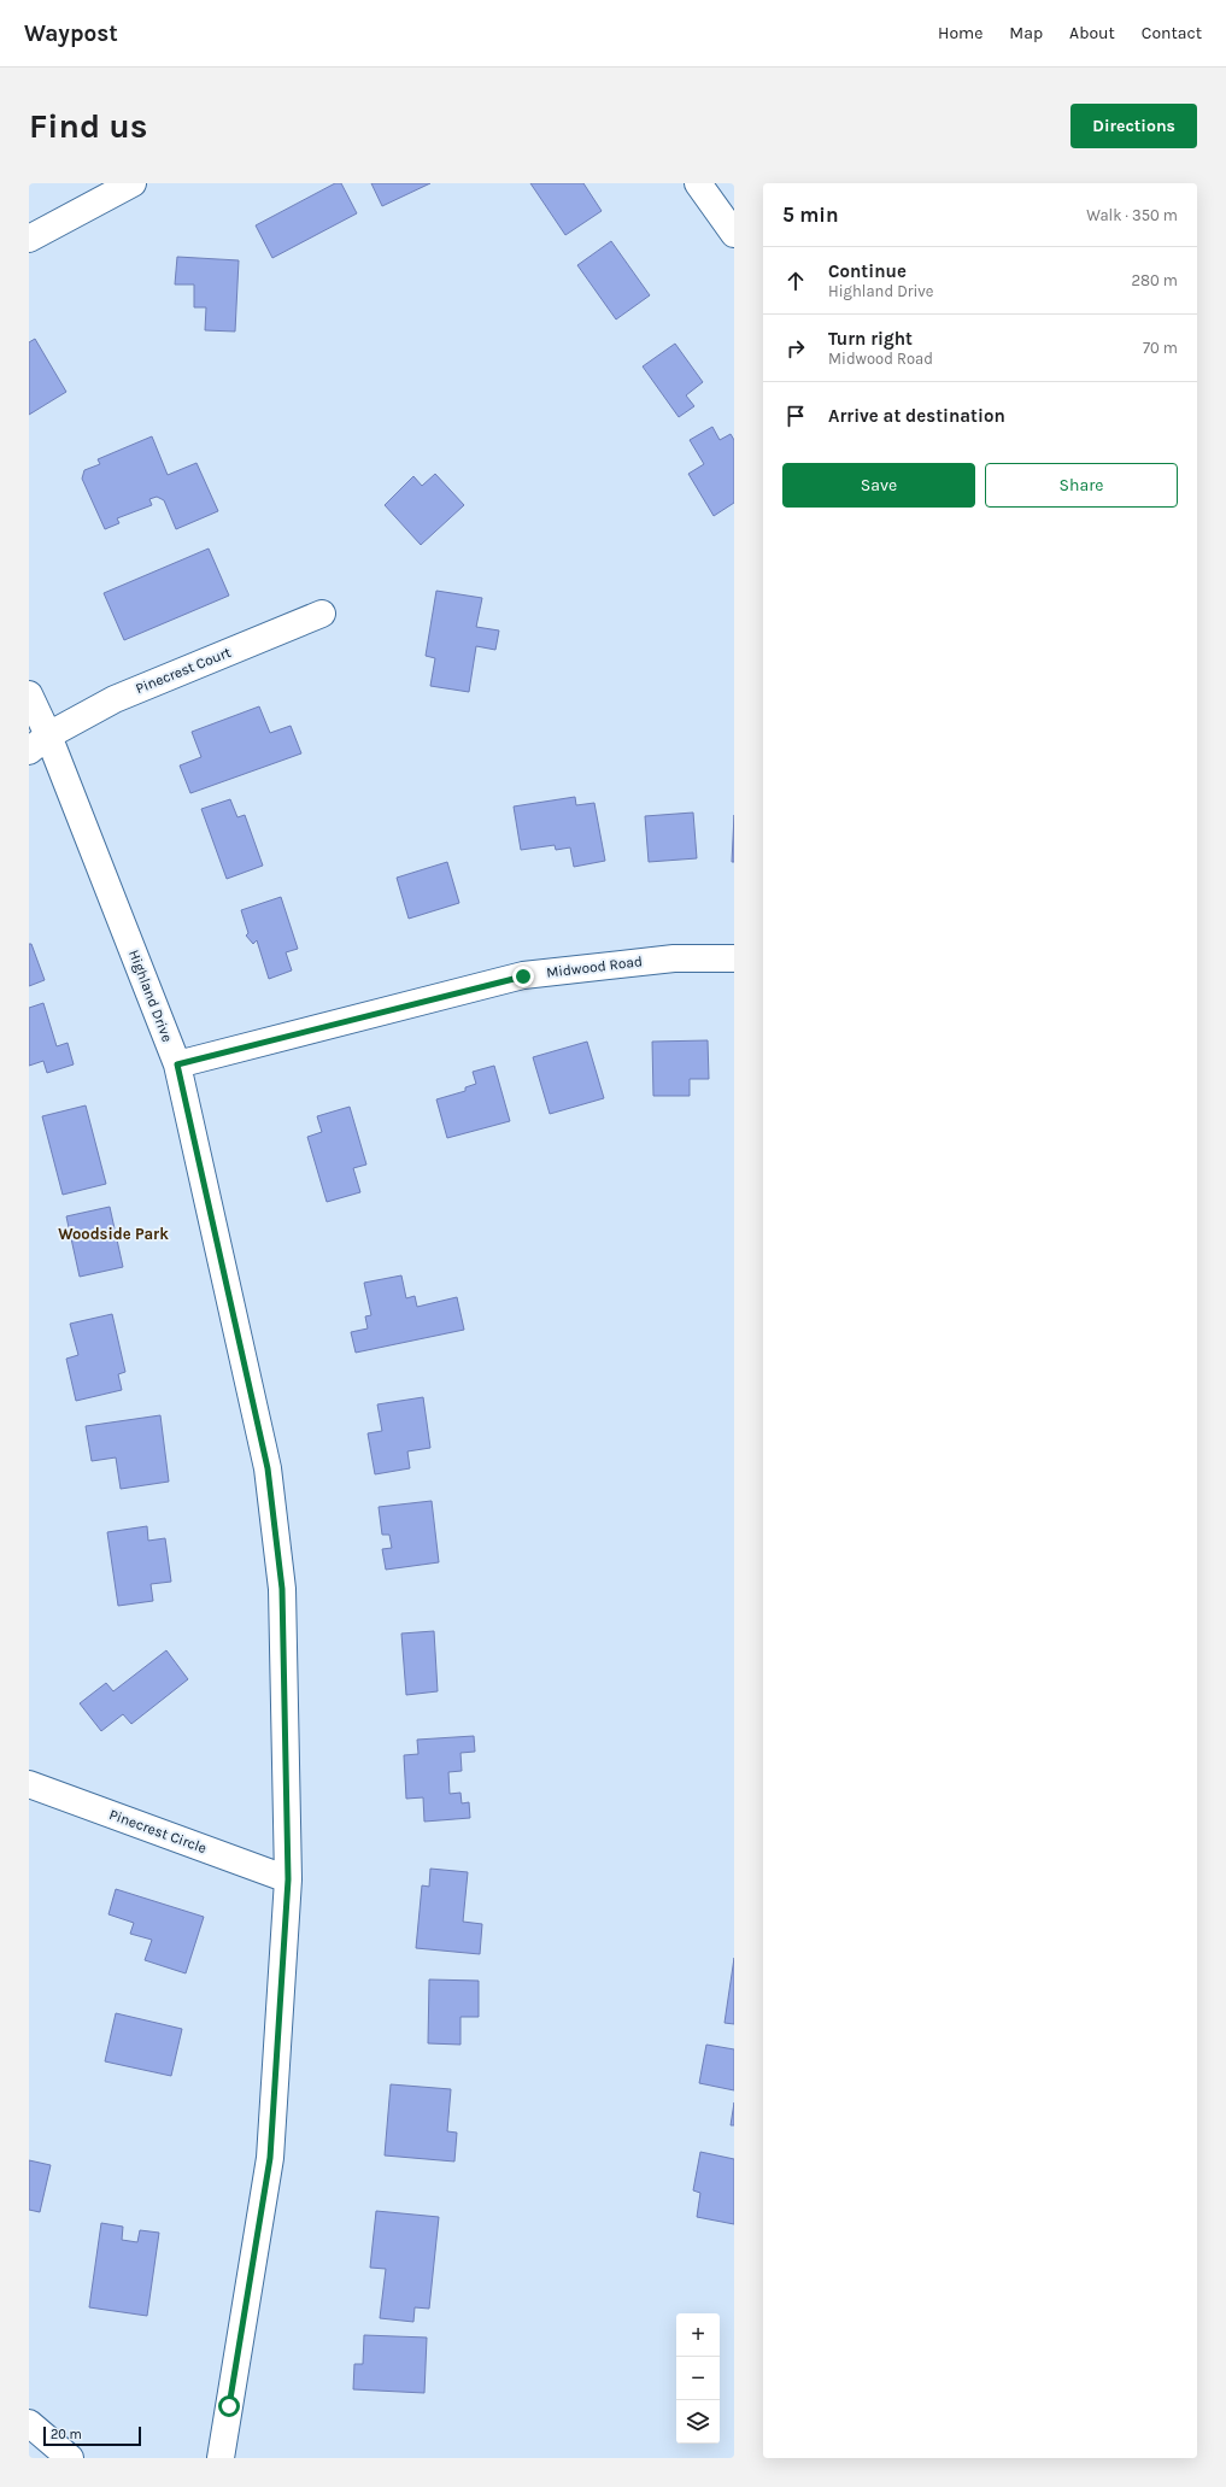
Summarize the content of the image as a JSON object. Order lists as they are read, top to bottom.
{
  "streets": {
    "street": [
      "Pinecrest Court",
      "Midwood Road",
      "Highland Drive",
      "Pinecrest Circle"
    ]
  },
  "crossings": [
    ["Pinecrest Court", "Highland Drive"],
    ["Midwood Road", "Highland Drive"],
    ["Highland Drive", "Pinecrest Circle"]
  ],
  "districts": ["Woodside Park"],
  "scale_bar": "20 m",
  "page": {
    "header": "Waypost",
    "nav": [
      "Home",
      "Map",
      "About",
      "Contact"
    ],
    "buttons": [
      "Directions",
      ["Save", "Share"]
    ],
    "title": "Find us",
    "heading": ["5 min", "Walk · 350 m"],
    "list": [
      ["Continue", "Highland Drive", "280 m"],
      ["Turn right", "Midwood Road", "70 m"],
      "Arrive at destination"
    ],
    "map_buttons": ["+", "−"],
    "scale": "20 m"
  }
}
